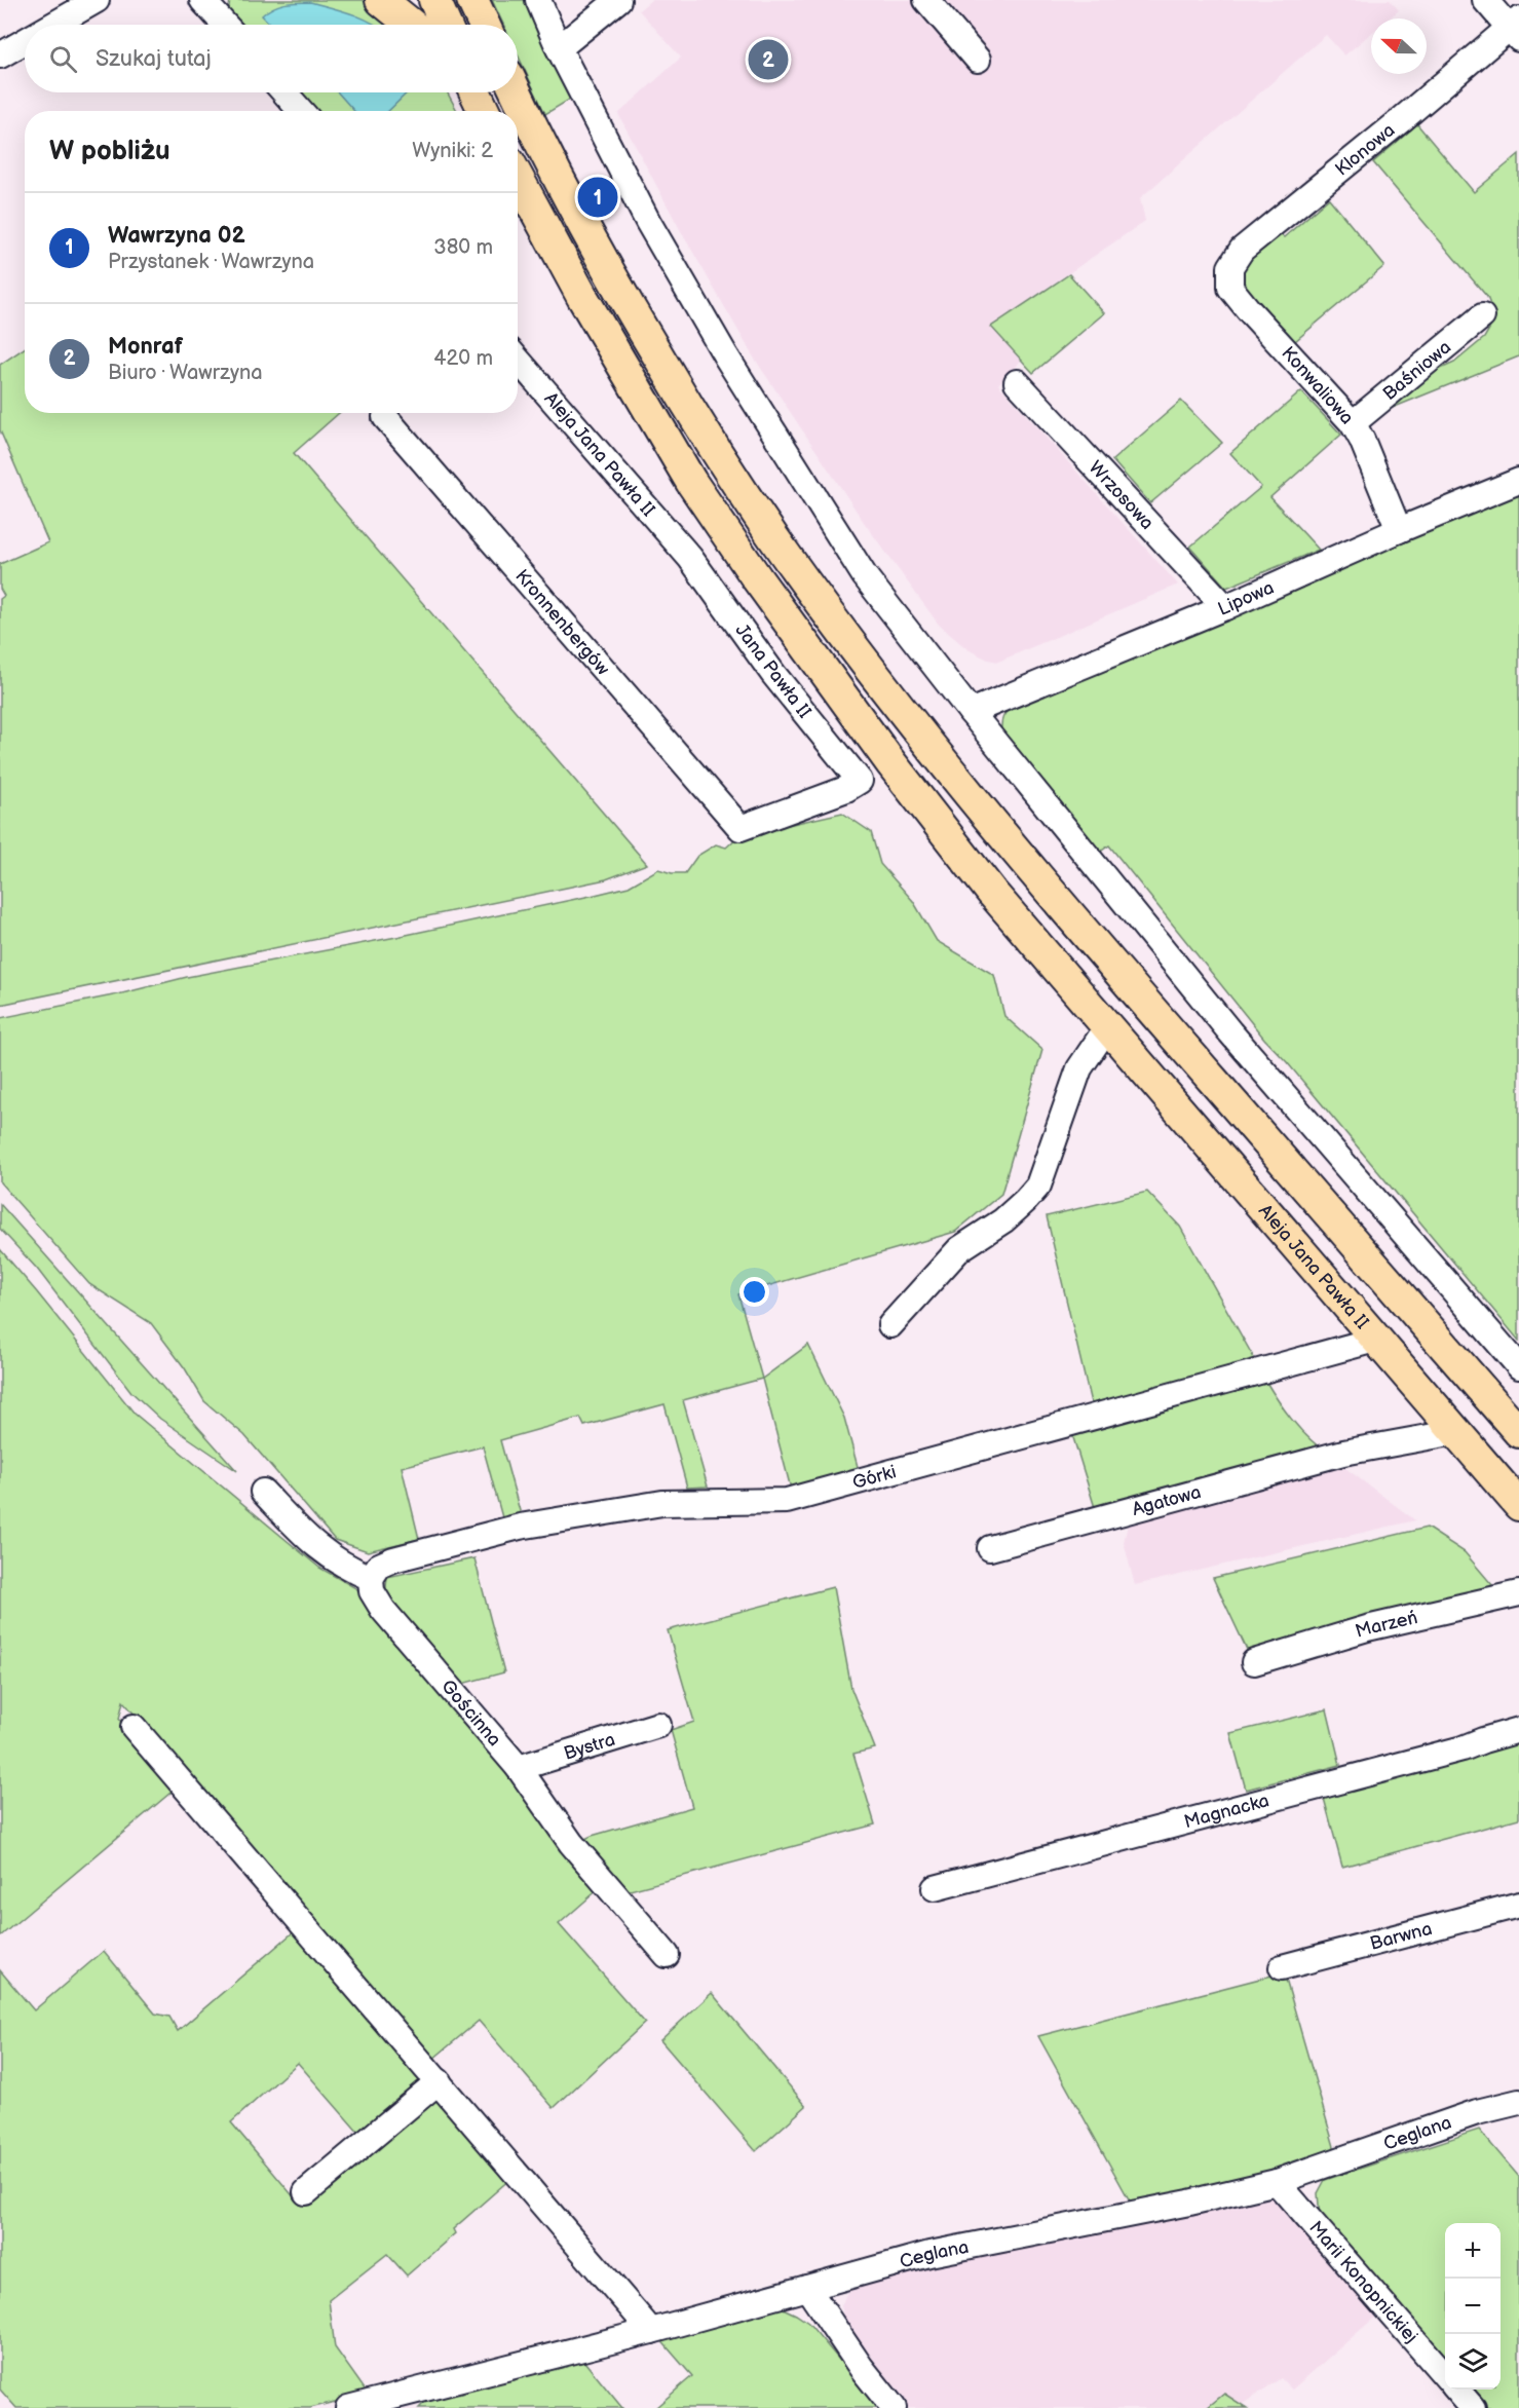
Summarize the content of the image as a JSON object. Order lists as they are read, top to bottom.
{
  "streets": {
    "main road": ["Aleja Jana Pawła II"],
    "street": [
      "Klonowa",
      "Baśniowa",
      "Konwaliowa",
      "Wrzosowa",
      "Lipowa",
      "Kronnenbergów",
      "Jana Pawła II",
      "Górki",
      "Agatowa",
      "Marzeń",
      "Gościnna",
      "Bystra",
      "Magnacka",
      "Barwna",
      "Ceglana",
      "Marii Konopnickiej"
    ]
  },
  "crossings": [
    ["Klonowa", "Konwaliowa"],
    ["Baśniowa", "Konwaliowa"],
    ["Konwaliowa", "Lipowa"],
    ["Aleja Jana Pawła II", "Jana Pawła II"],
    ["Aleja Jana Pawła II", "Górki"],
    ["Aleja Jana Pawła II", "Agatowa"],
    ["Wrzosowa", "Lipowa"],
    ["Kronnenbergów", "Jana Pawła II"],
    ["Górki", "Gościnna"],
    ["Gościnna", "Bystra"],
    ["Ceglana", "Marii Konopnickiej"]
  ],
  "north": "left",
  "page": {
    "search": "Szukaj tutaj",
    "pins": ["2", "1"],
    "heading": ["W pobliżu", "Wyniki: 2"],
    "list": [
      {
        "mark": "1",
        "name": "Wawrzyna 02",
        "note": "Przystanek · Wawrzyna",
        "value": "380 m"
      },
      {
        "mark": "2",
        "name": "Monraf",
        "note": "Biuro · Wawrzyna",
        "value": "420 m"
      }
    ],
    "map_buttons": ["+", "−"]
  }
}
